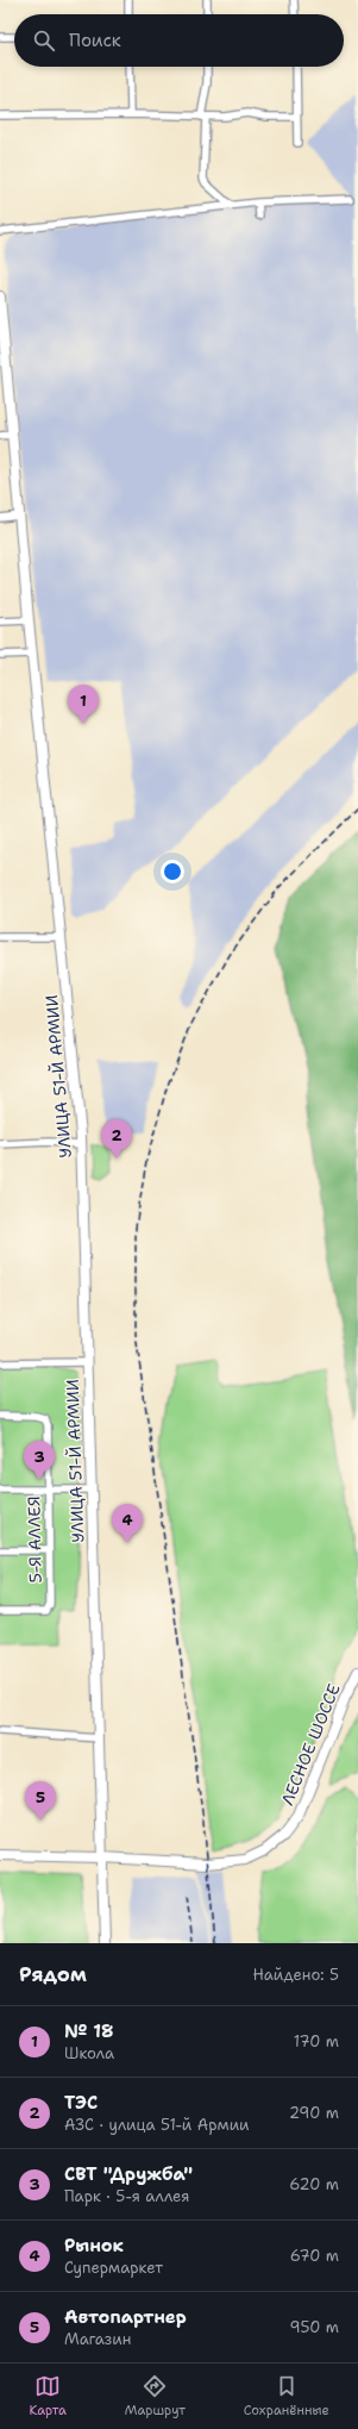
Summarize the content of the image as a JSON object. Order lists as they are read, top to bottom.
{
  "streets": {
    "main road": ["УЛИЦА 51-Й АРМИИ", "ЛЕСНОЕ ШОССЕ"],
    "street": ["5-Я АЛЛЕЯ"]
  },
  "crossings": [
    ["УЛИЦА 51-Й АРМИИ", "ЛЕСНОЕ ШОССЕ"]
  ],
  "page": {
    "search": "Поиск",
    "pins": [
      "1",
      "2",
      "3",
      "4",
      "5"
    ],
    "heading": ["Рядом", "Найдено: 5"],
    "list": [
      {
        "mark": "1",
        "name": "№ 18",
        "note": "Школа",
        "value": "170 m"
      },
      {
        "mark": "2",
        "name": "ТЭС",
        "note": "АЗС · улица 51-й Армии",
        "value": "290 m"
      },
      {
        "mark": "3",
        "name": "СВТ \"Дружба\"",
        "note": "Парк · 5-я аллея",
        "value": "620 m"
      },
      {
        "mark": "4",
        "name": "Рынок",
        "note": "Супермаркет",
        "value": "670 m"
      },
      {
        "mark": "5",
        "name": "Автопартнер",
        "note": "Магазин",
        "value": "950 m"
      }
    ],
    "nav": ["Карта", "Маршрут", "Сохранённые"]
  }
}
